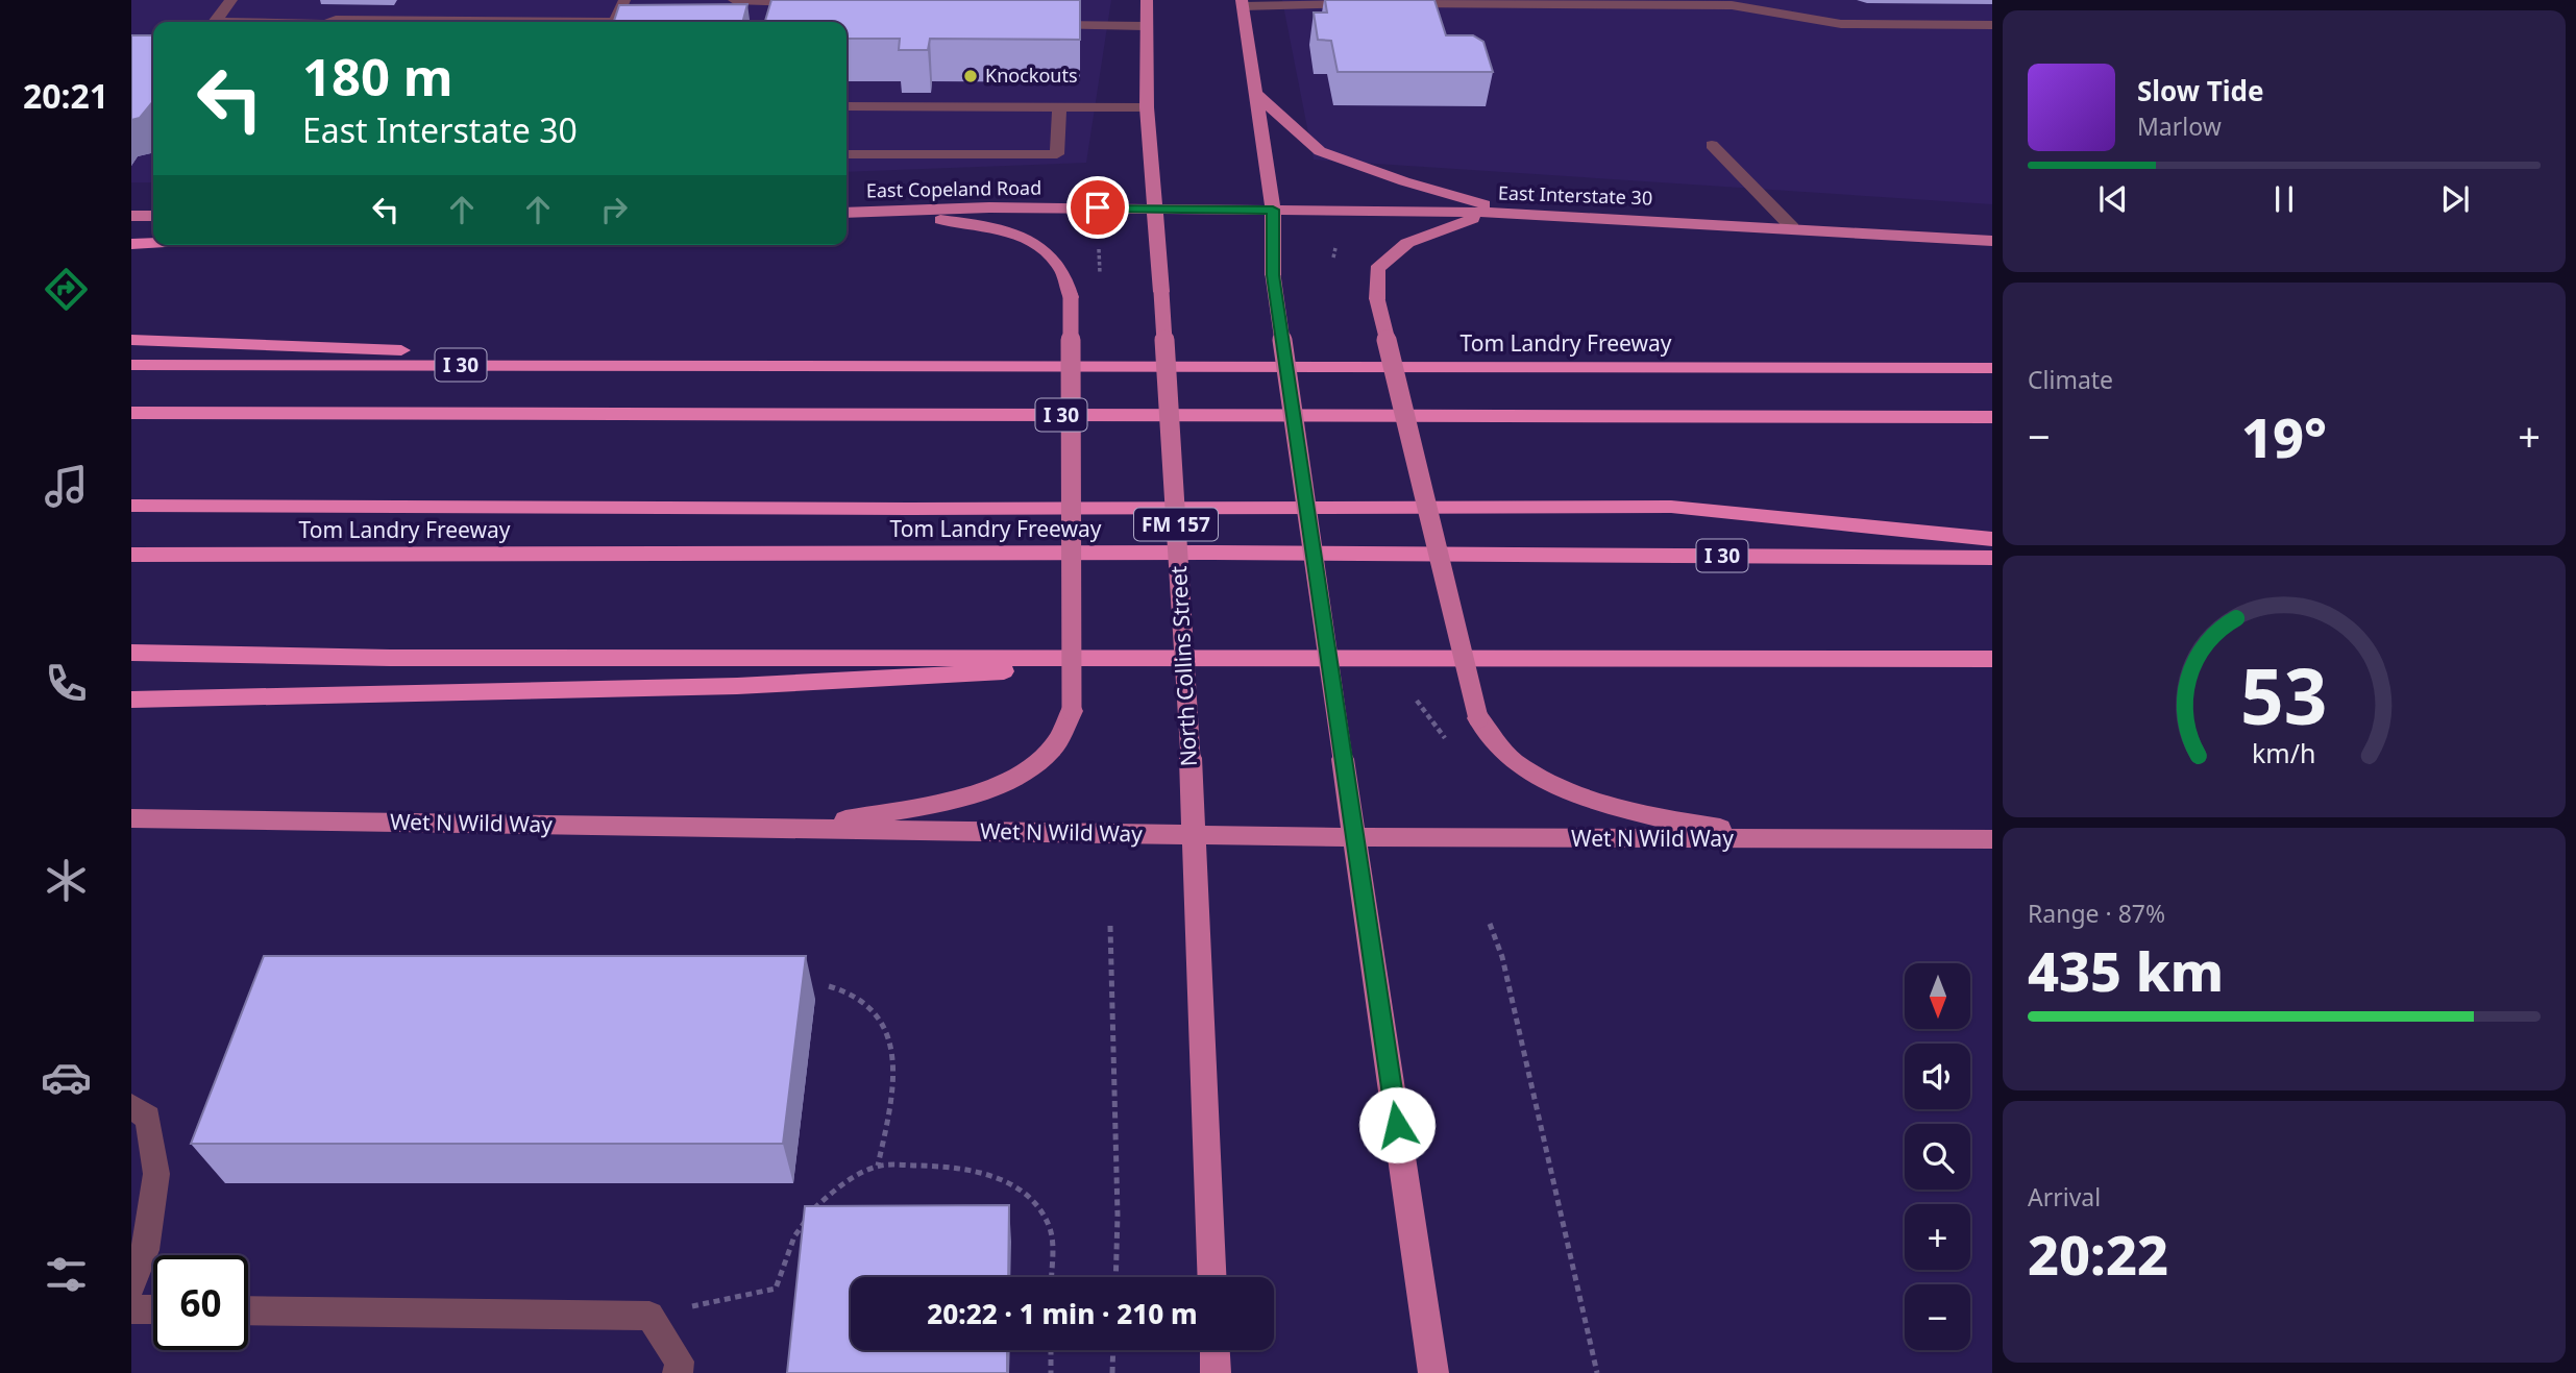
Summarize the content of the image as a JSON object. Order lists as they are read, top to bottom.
{
  "streets": {
    "highway": ["Tom Landry Freeway", "I 30"],
    "main road": [
      "East Copeland Road",
      "East Interstate 30",
      "FM 157",
      "North Collins Street",
      "Wet N Wild Way"
    ]
  },
  "crossings": [
    ["East Copeland Road", "East Interstate 30"],
    ["East Copeland Road", "North Collins Street"],
    ["East Interstate 30", "North Collins Street"],
    ["North Collins Street", "Wet N Wild Way"]
  ],
  "places": ["Knockouts"],
  "north": "bottom",
  "page": {
    "tabs": "20:21",
    "turn": ["180 m", "East Interstate 30"],
    "song": ["Slow Tide", "Marlow"],
    "tile": [
      "Climate",
      ["Range · 87%", "435 km"],
      ["Arrival", "20:22"]
    ],
    "heat": ["−", "19°", "+"],
    "map_buttons": ["+", "−"],
    "limit": "60",
    "trip": "20:22 · 1 min · 210 m",
    "gauge": ["53", "km/h"]
  }
}
